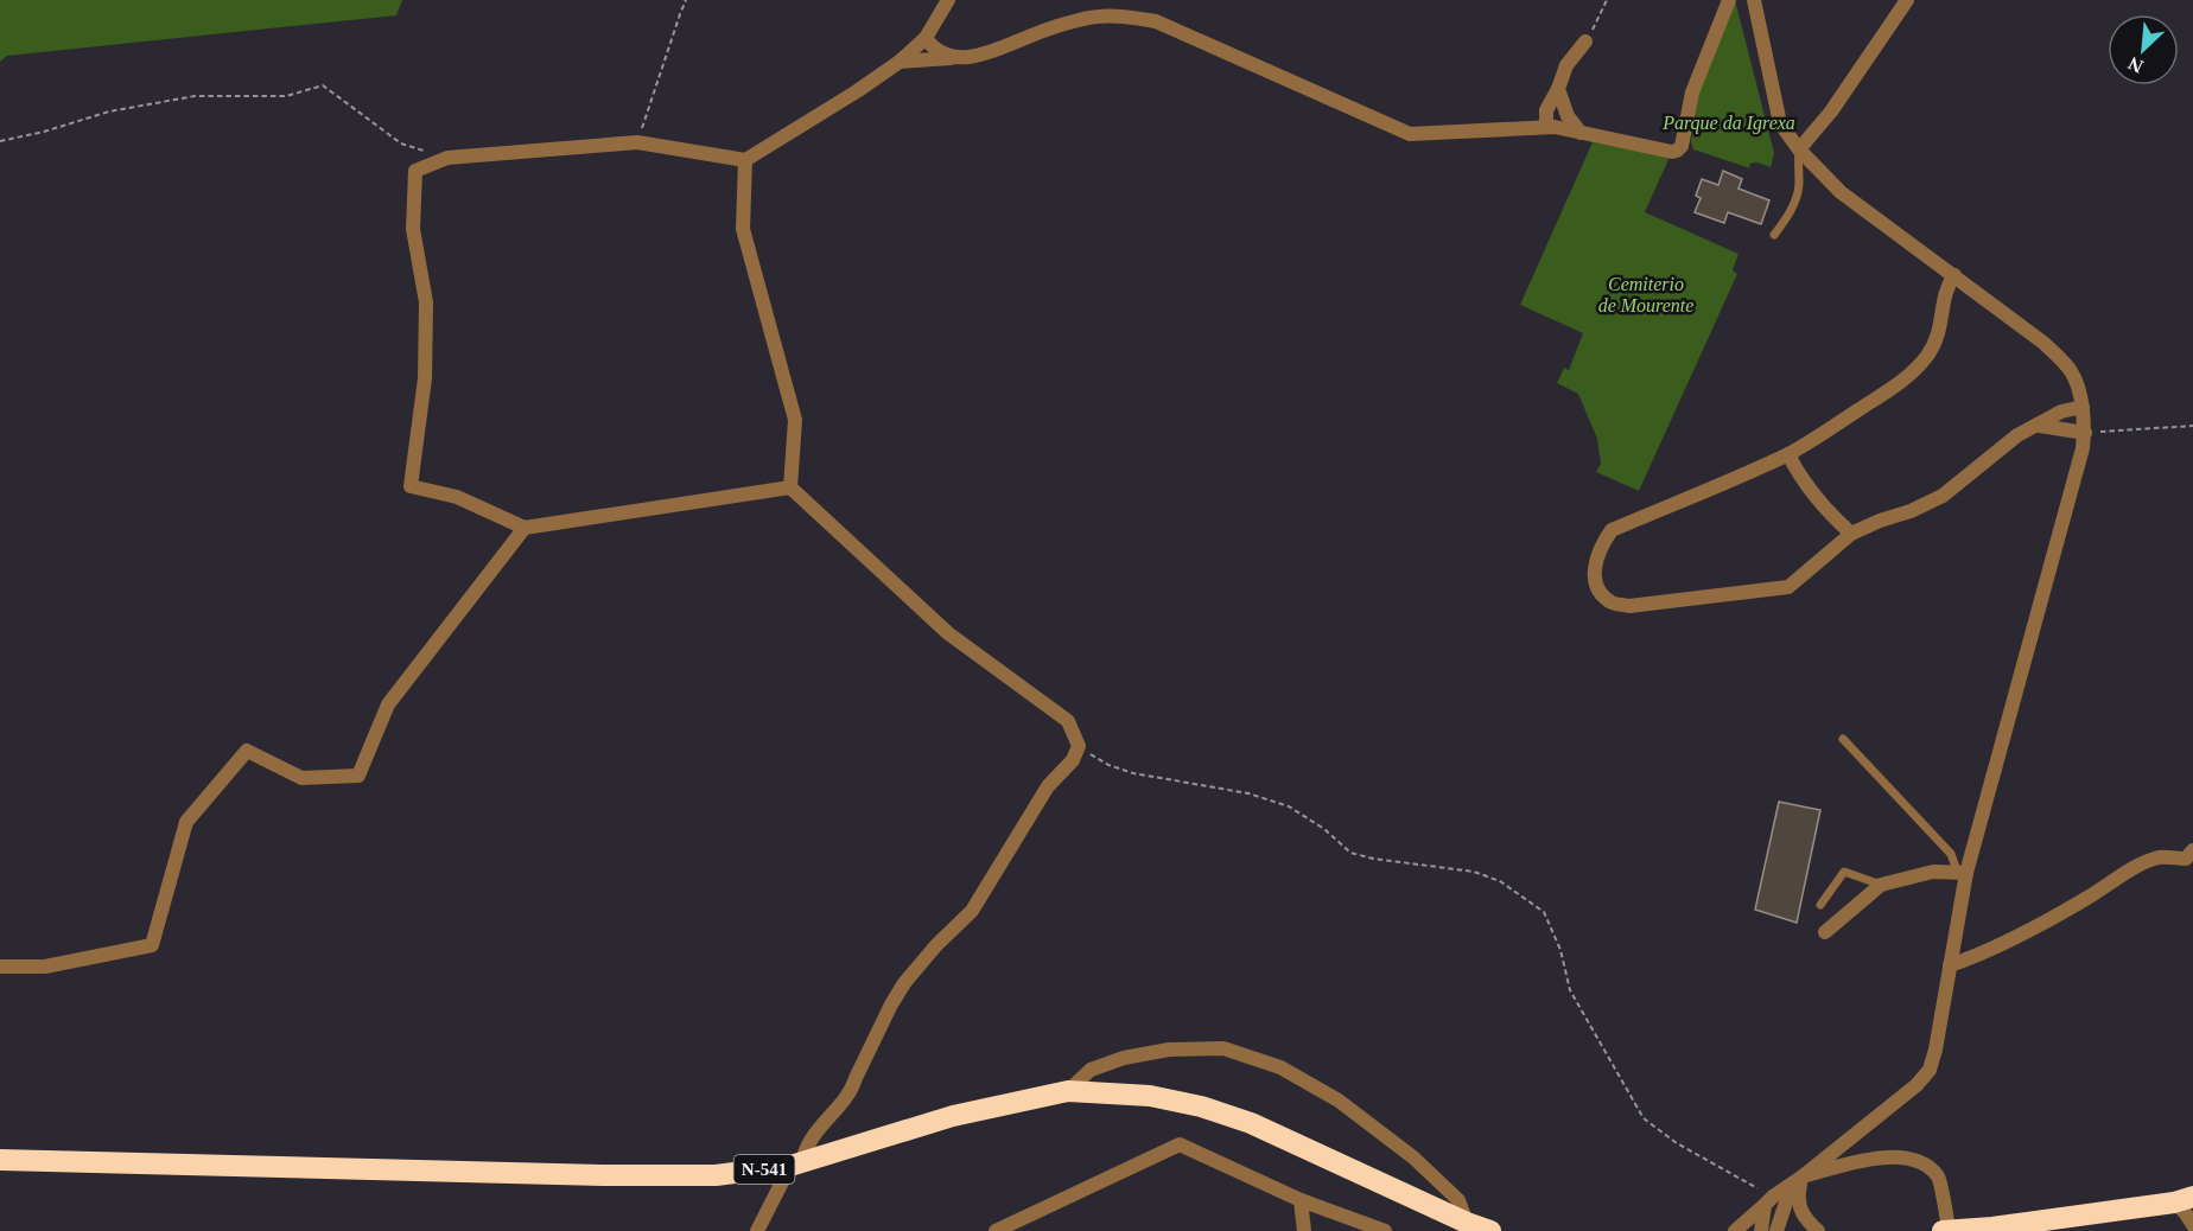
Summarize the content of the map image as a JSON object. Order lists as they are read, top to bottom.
{
  "streets": {
    "highway": ["N-541"]
  },
  "parks": ["Parque da Igrexa", "Cemiterio de Mourente"],
  "north": "bottom left"
}
